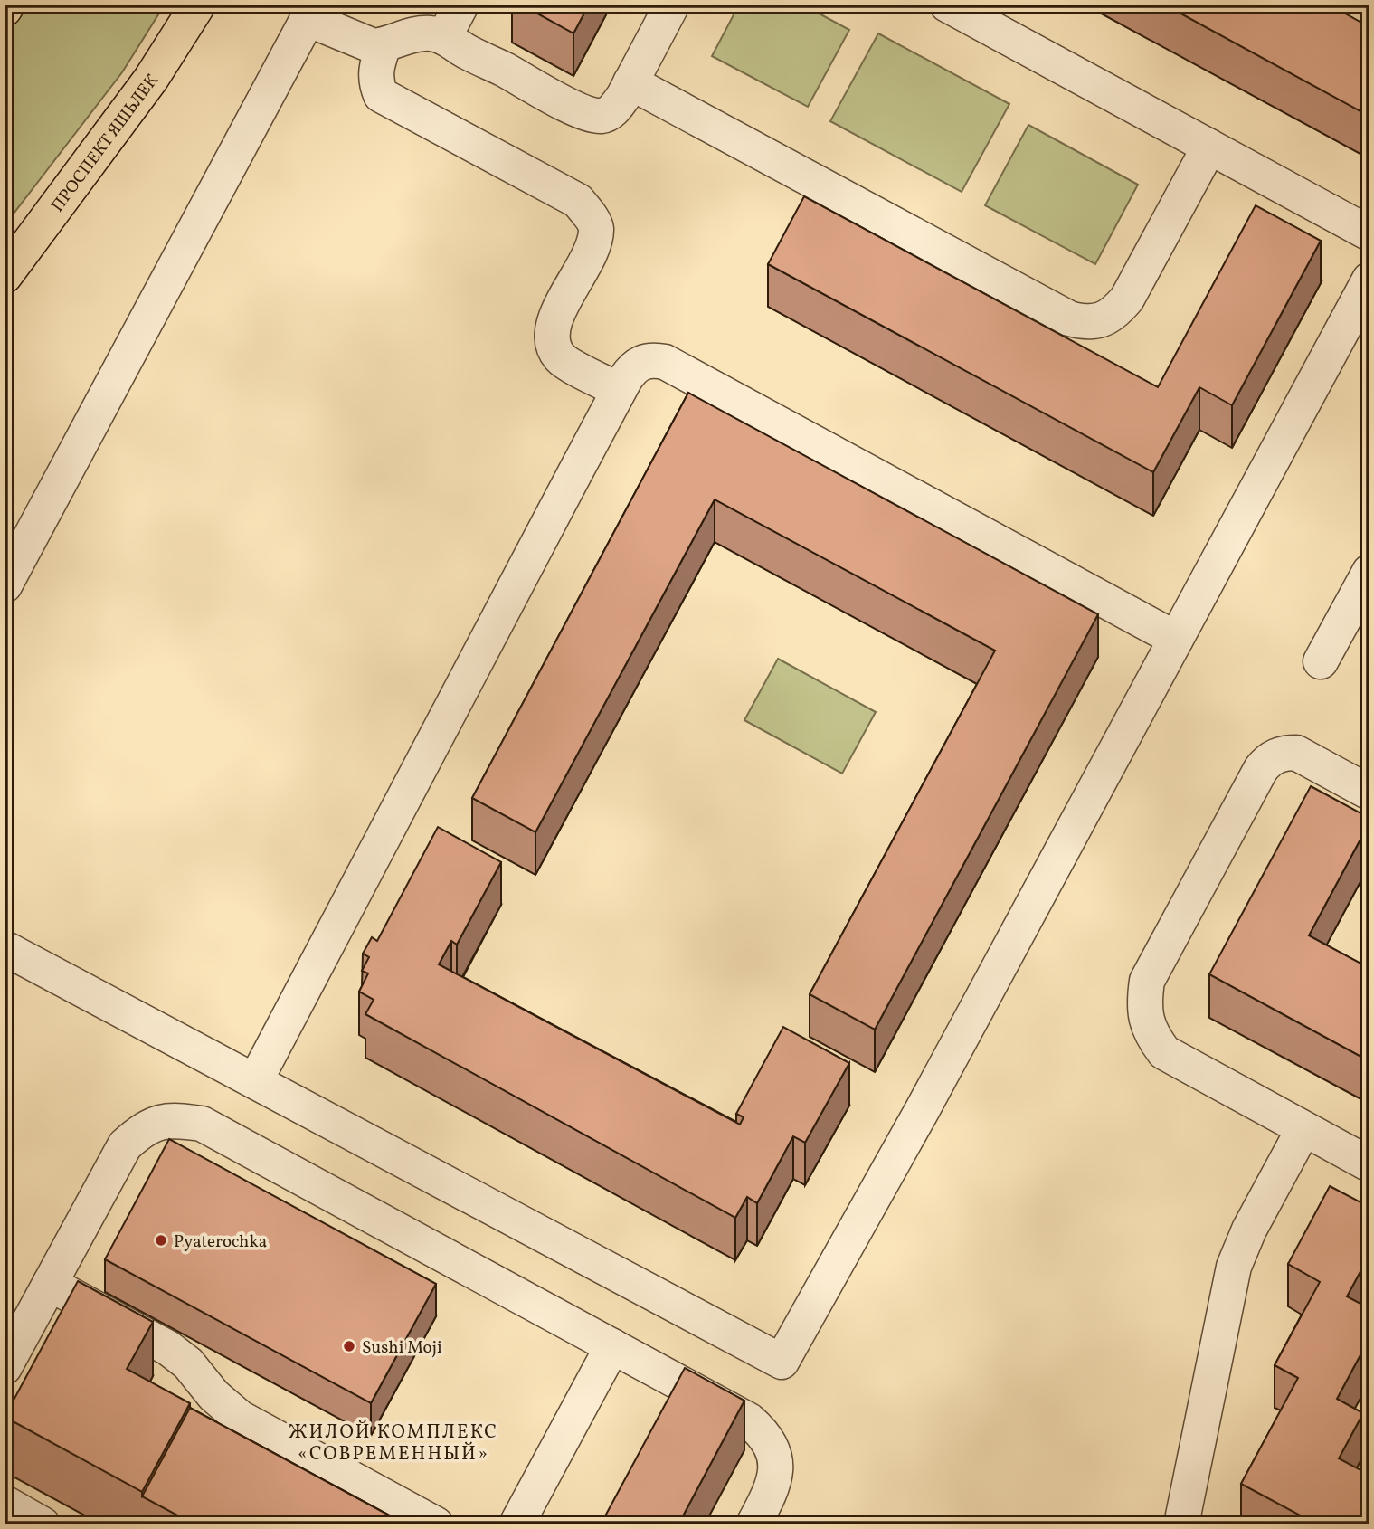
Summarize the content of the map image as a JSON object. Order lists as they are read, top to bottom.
{
  "streets": {
    "main road": ["ПРОСПЕКТ ЯШЬЛЕК"]
  },
  "districts": ["ЖИЛОЙ КОМПЛЕКС «СОВРЕМЕННЫЙ»"],
  "places": ["Pyaterochka", "Sushi Moji"]
}
